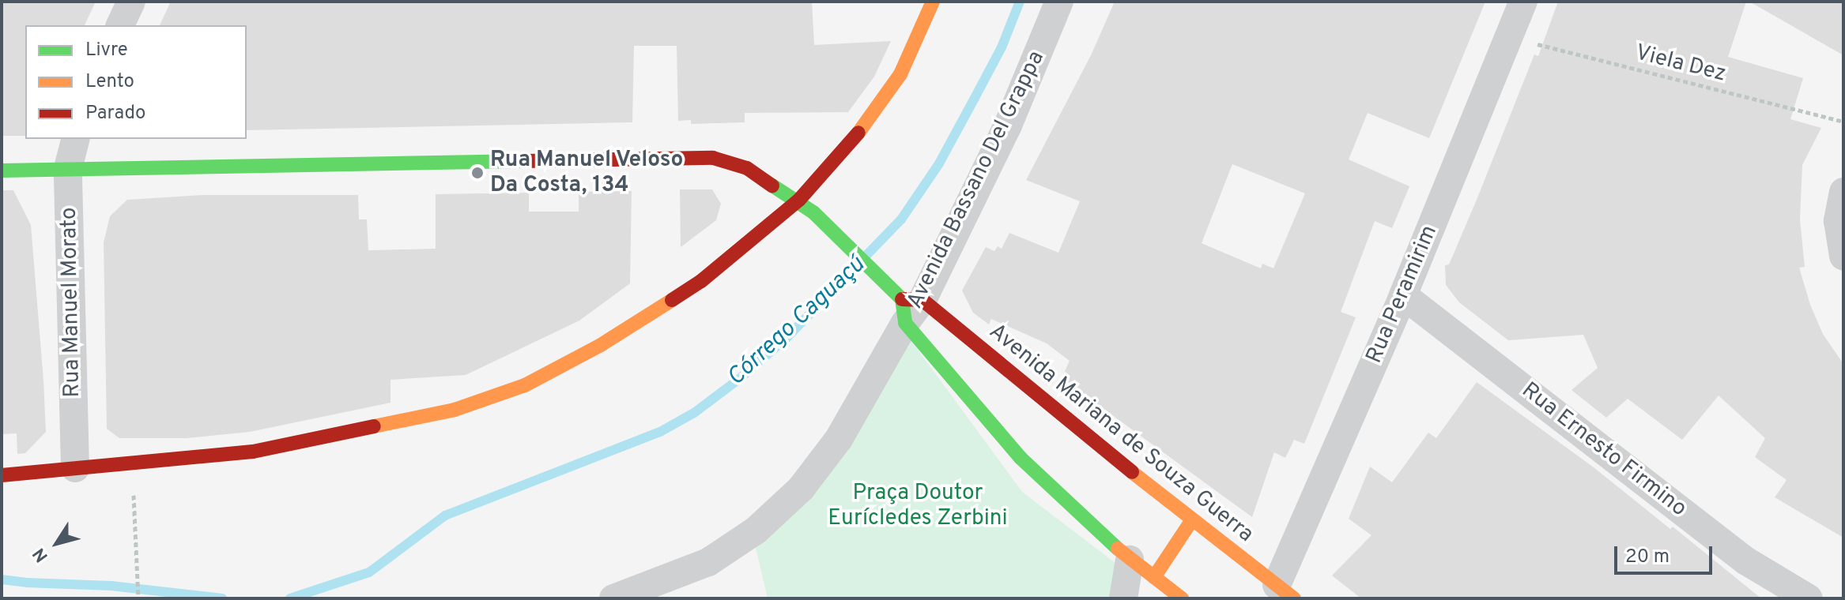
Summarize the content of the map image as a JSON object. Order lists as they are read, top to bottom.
{
  "streets": {
    "main road": ["Avenida Mariana de Souza Guerra"],
    "street": [
      "Avenida Bassano Del Grappa",
      "Rua Peramirim",
      "Rua Manuel Morato",
      "Rua Ernesto Firmino"
    ],
    "path": ["Viela Dez"]
  },
  "crossings": [
    ["Viela Dez", "Rua Peramirim"],
    ["Avenida Bassano Del Grappa", "Avenida Mariana de Souza Guerra"],
    ["Rua Peramirim", "Avenida Mariana de Souza Guerra"],
    ["Rua Peramirim", "Rua Ernesto Firmino"]
  ],
  "water": ["Córrego Caguaçú"],
  "parks": ["Praça Doutor Eurícledes Zerbini"],
  "places": ["Rua Manuel Veloso Da Costa, 134"],
  "legend": ["Livre", "Lento", "Parado"],
  "scale_bar": "20 m",
  "north": "bottom left"
}
